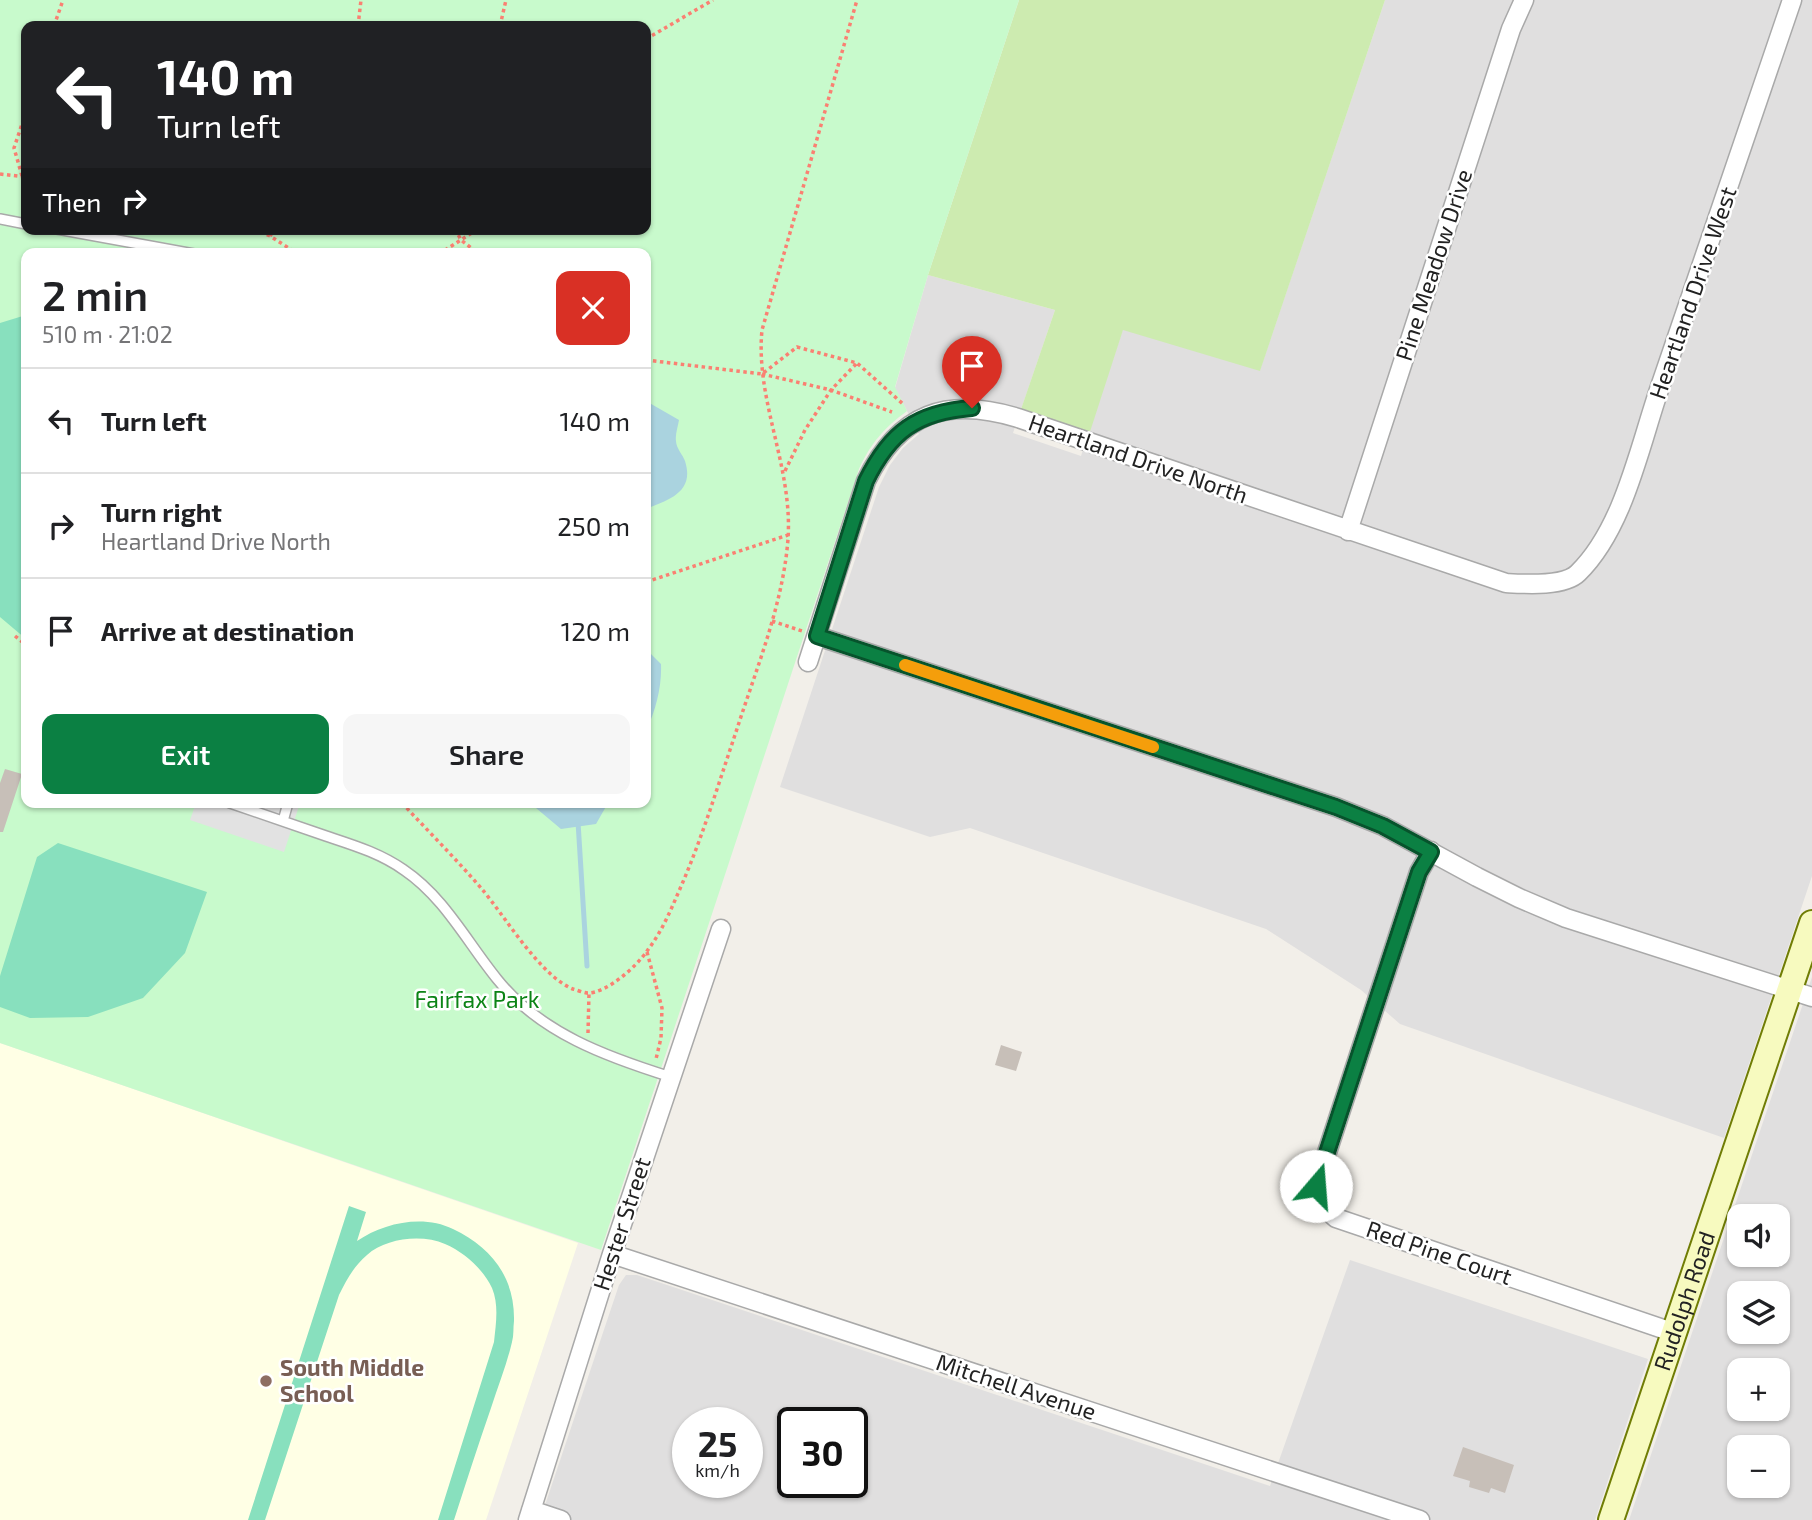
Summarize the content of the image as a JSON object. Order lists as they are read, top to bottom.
{
  "streets": {
    "street": [
      "Pine Meadow Drive",
      "Heartland Drive West",
      "Heartland Drive North",
      "Hester Street",
      "Red Pine Court",
      "Rudolph Road",
      "Mitchell Avenue"
    ]
  },
  "crossings": [
    ["Pine Meadow Drive", "Heartland Drive North"],
    ["Heartland Drive West", "Heartland Drive North"],
    ["Hester Street", "Mitchell Avenue"],
    ["Red Pine Court", "Rudolph Road"]
  ],
  "parks": ["Fairfax Park"],
  "places": ["South Middle School"],
  "page": {
    "turn": ["140 m", "Turn left"],
    "then": "Then",
    "heading": ["2 min", "510 m · 21:02"],
    "list": [
      {
        "name": "Turn left",
        "value": "140 m"
      },
      {
        "name": "Turn right",
        "note": "Heartland Drive North",
        "value": "250 m"
      },
      {
        "name": "Arrive at destination",
        "value": "120 m"
      }
    ],
    "buttons": ["Exit", "Share"],
    "map_buttons": ["+", "−"],
    "speed": "25 km/h",
    "limit": "30"
  }
}
